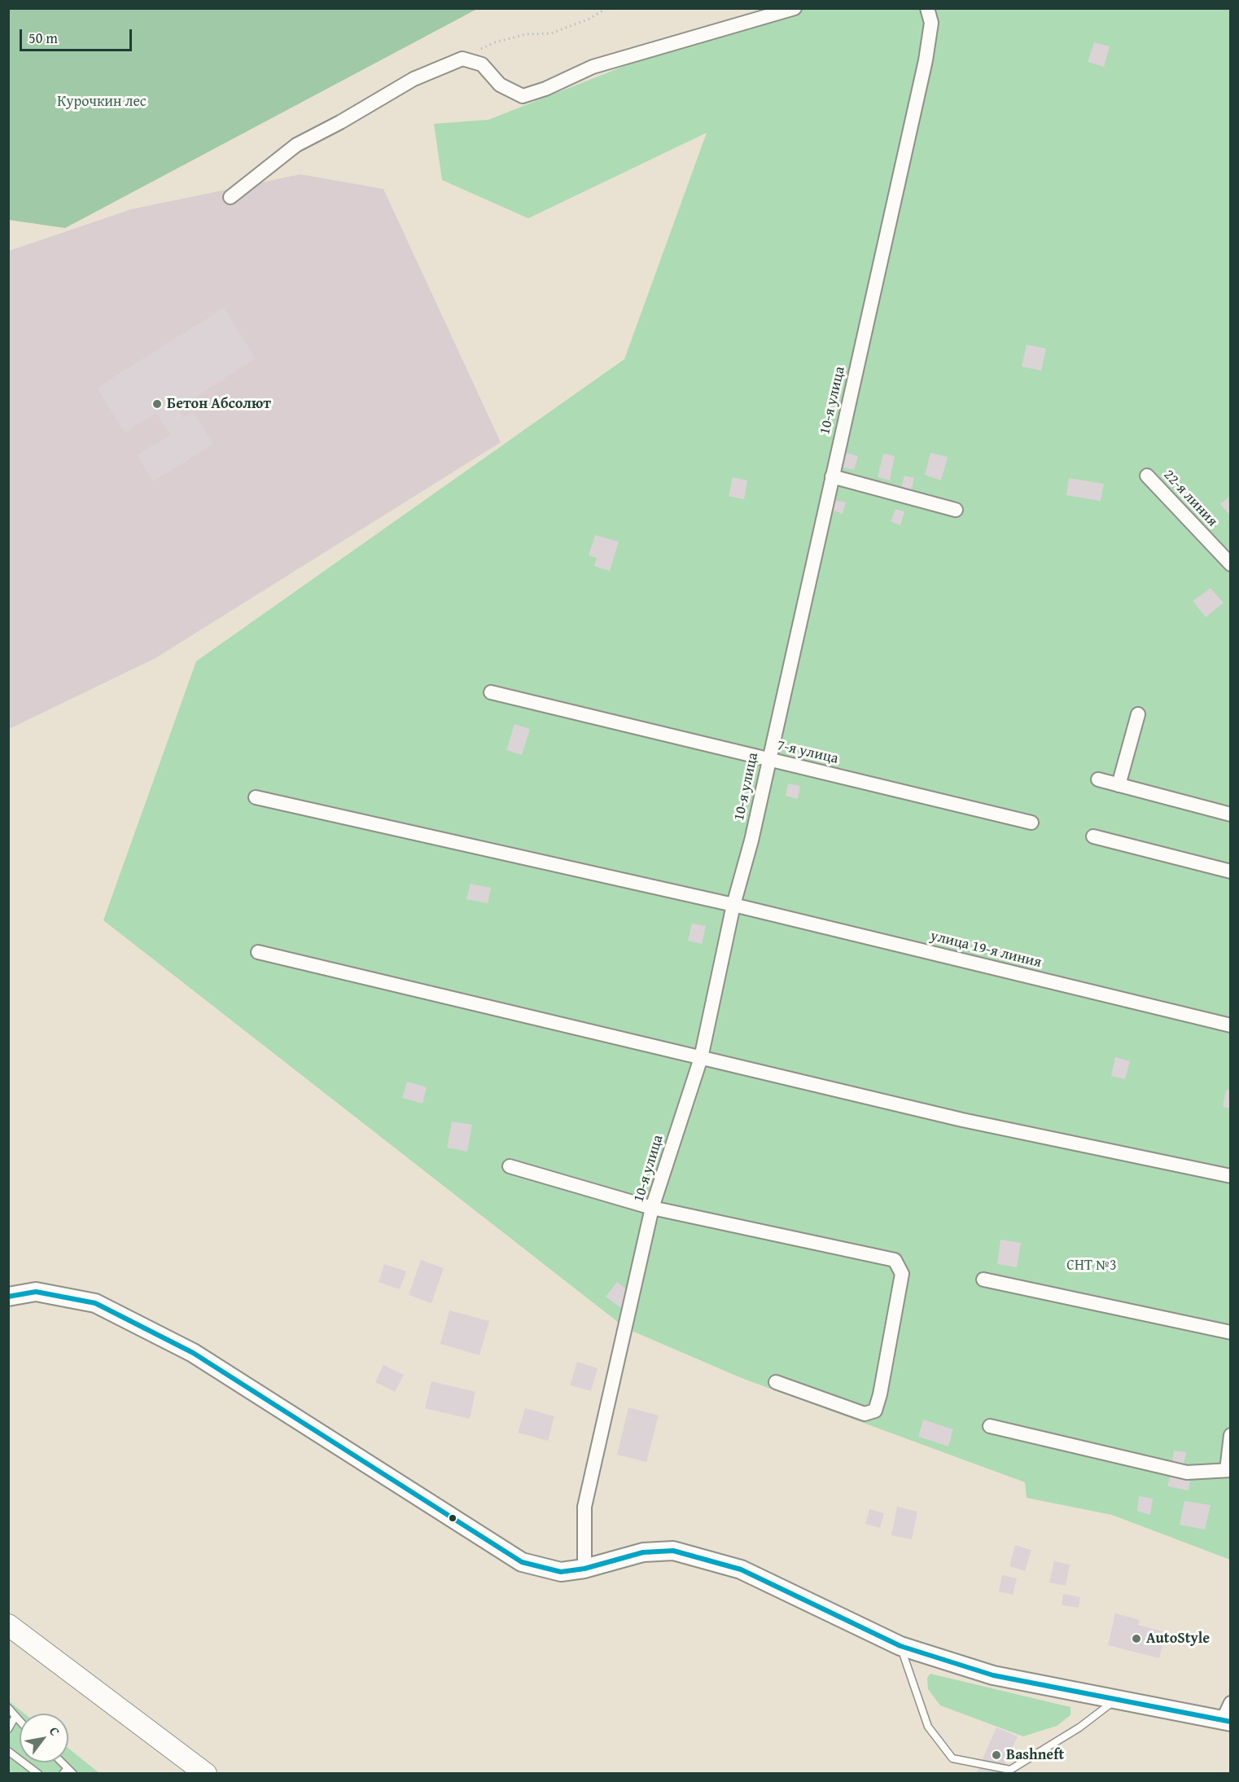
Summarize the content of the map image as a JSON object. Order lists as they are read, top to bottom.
{
  "streets": {
    "street": [
      "10-я улица",
      "22-я линия",
      "7-я улица",
      "улица 19-я линия"
    ]
  },
  "crossings": [
    ["10-я улица", "7-я улица"],
    ["10-я улица", "улица 19-я линия"]
  ],
  "parks": ["Курочкин лес", "СНТ №3"],
  "places": ["Бетон Абсолют", "AutoStyle", "Bashneft"],
  "scale_bar": "50 m",
  "north": "top right"
}
